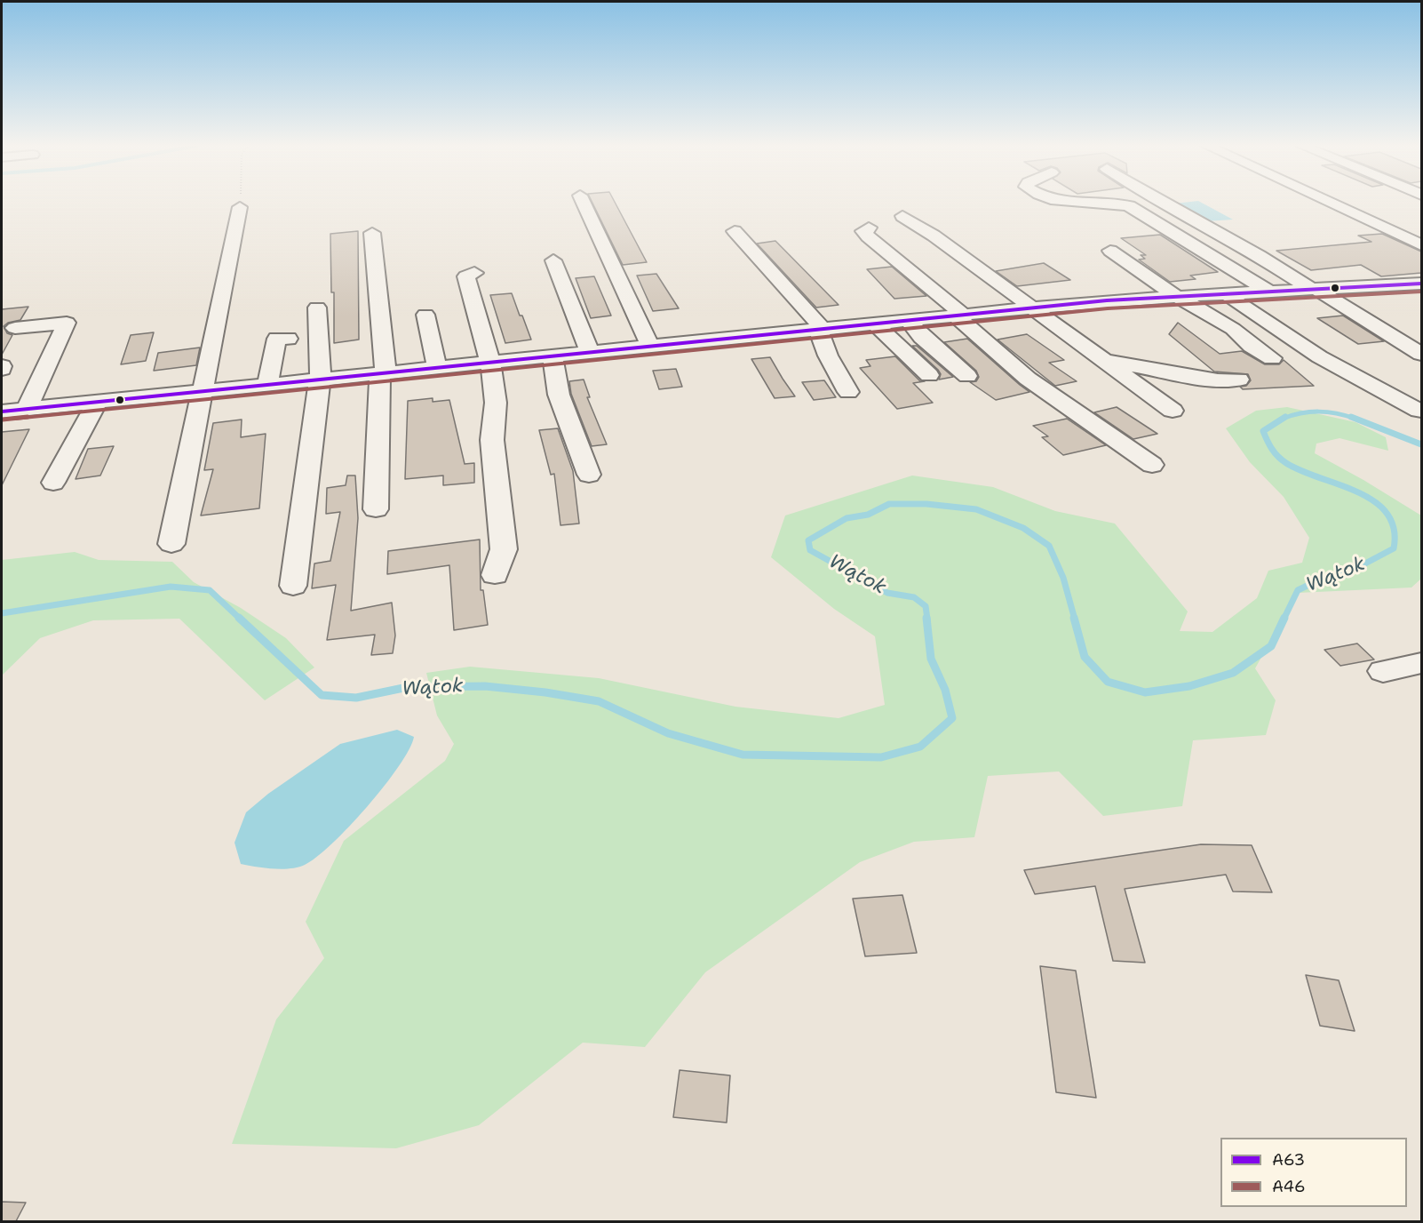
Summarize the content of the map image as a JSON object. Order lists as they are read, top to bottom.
{
  "water": ["Wątok"],
  "lines": ["transit line A63", "transit line A46"],
  "legend": ["A63", "A46"]
}
